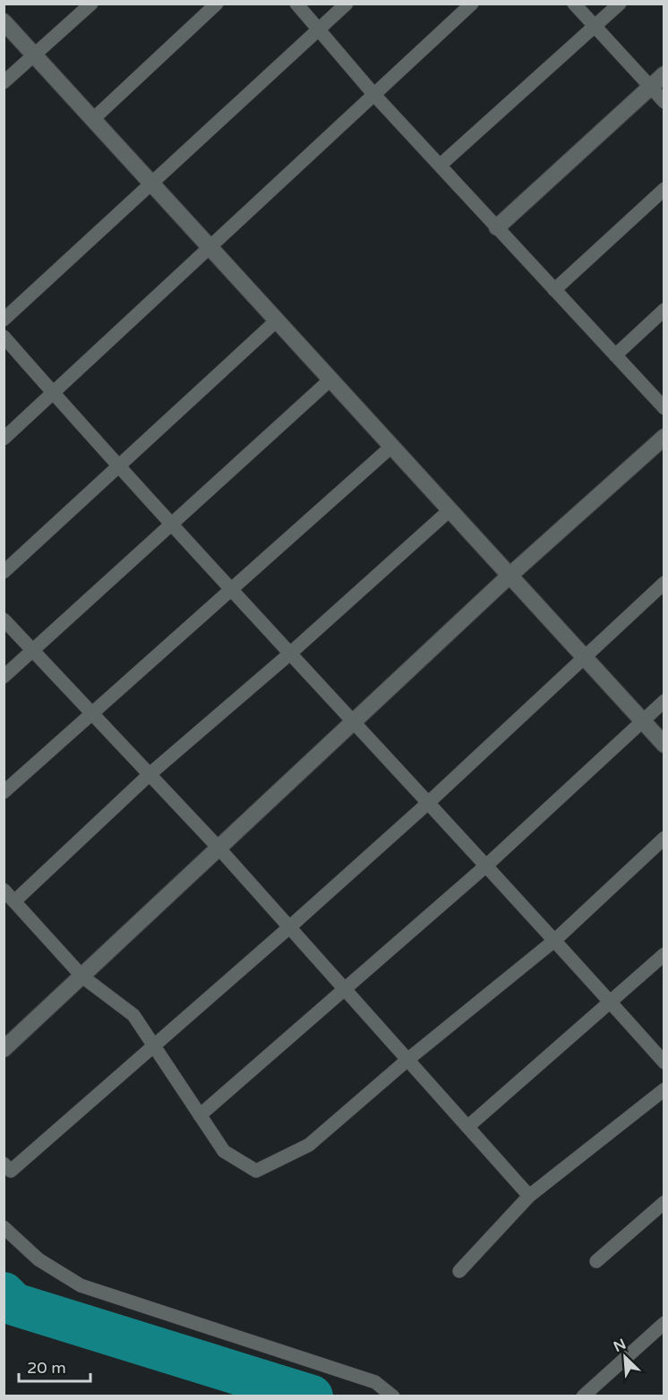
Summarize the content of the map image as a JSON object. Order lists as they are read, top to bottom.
{
  "scale_bar": "20 m",
  "north": "top left"
}
